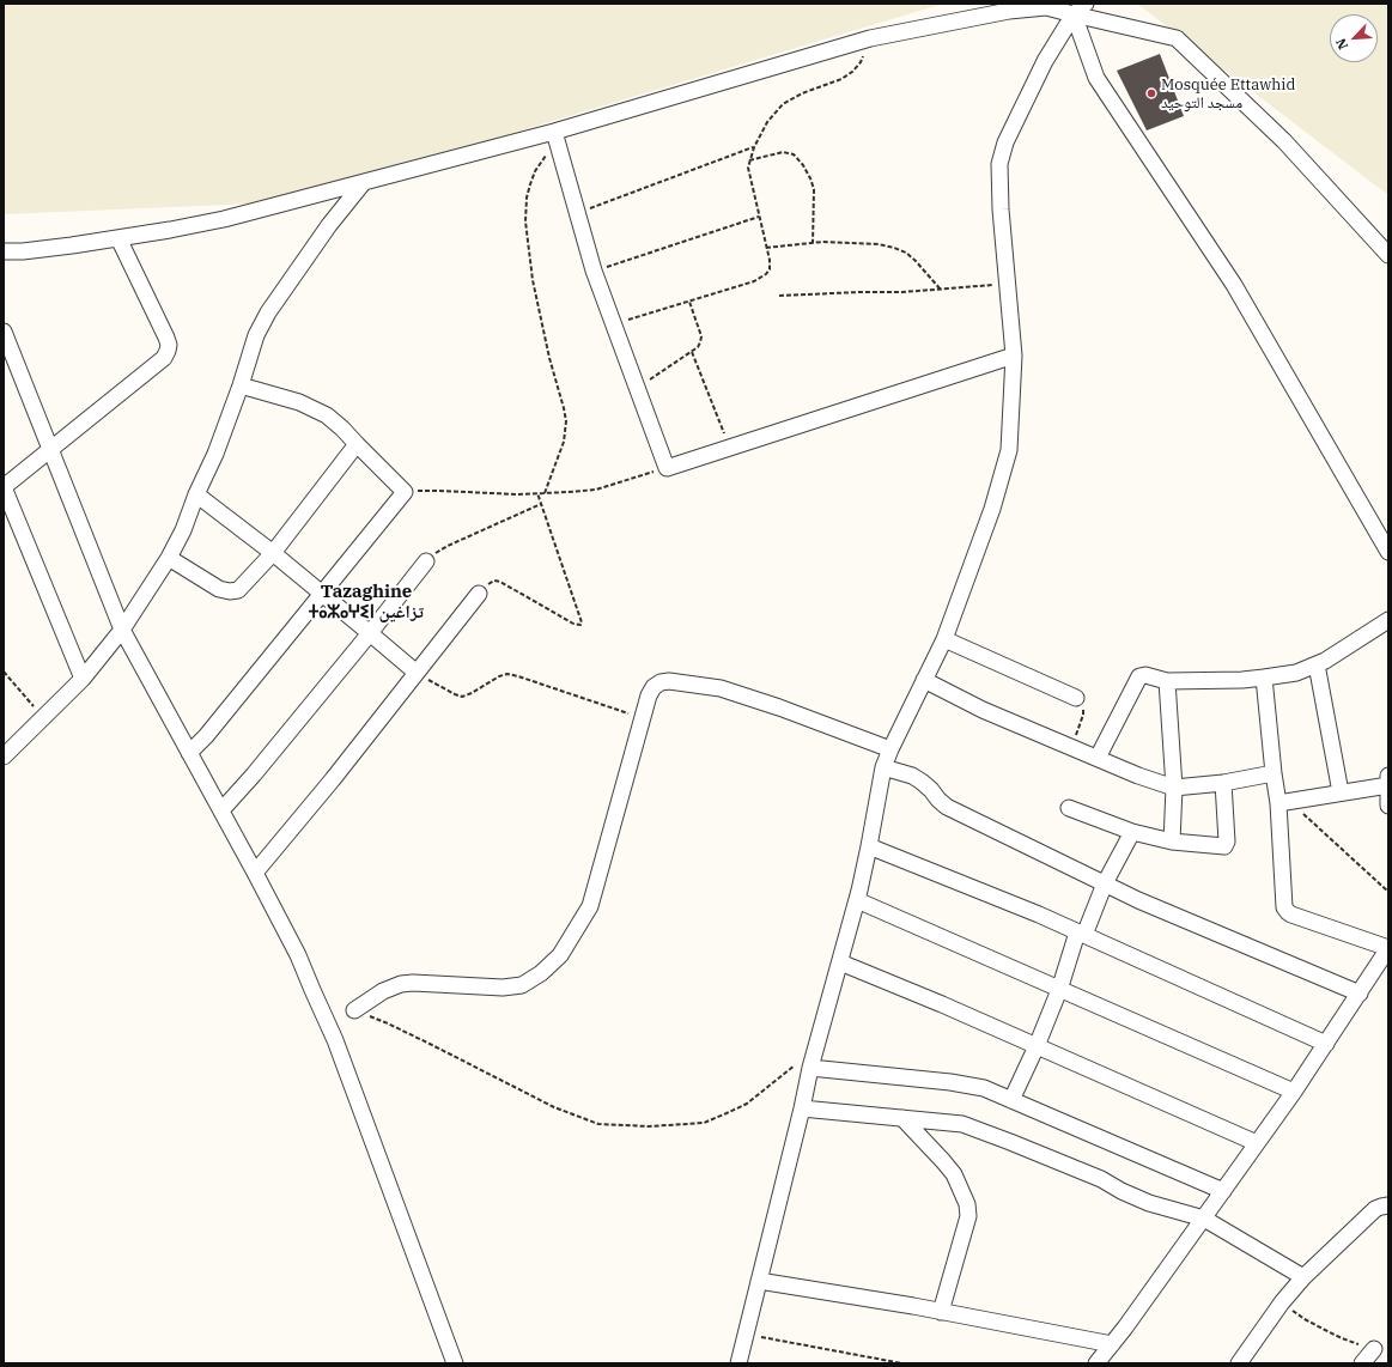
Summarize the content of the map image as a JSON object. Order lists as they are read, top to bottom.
{
  "districts": ["Tazaghine ⵜⴰⵣⴰⵖⵉⵏ تزاغين"],
  "places": ["Mosquée Ettawhid مسجد التوحيد"],
  "north": "bottom left"
}
